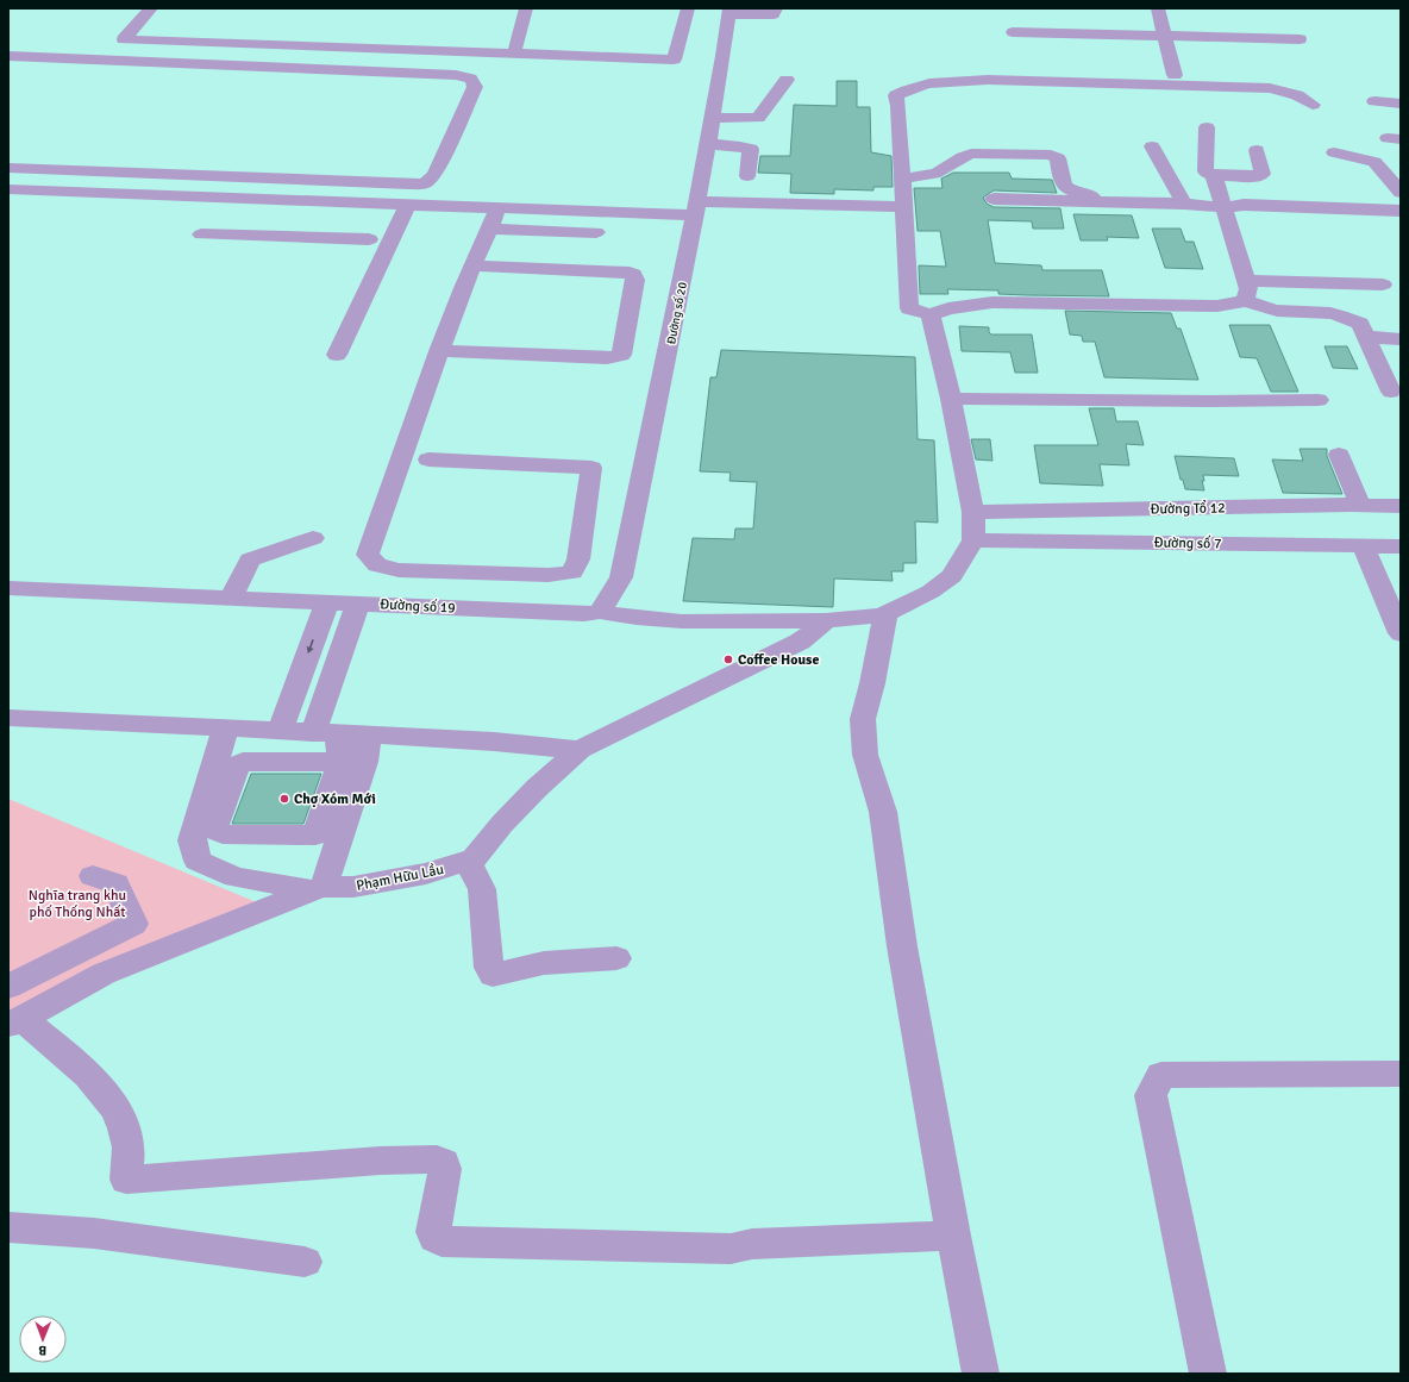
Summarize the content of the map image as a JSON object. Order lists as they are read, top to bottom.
{
  "streets": {
    "street": [
      "Đường số 20",
      "Đường Tổ 12",
      "Đường số 7",
      "Đường số 19",
      "Phạm Hữu Lầu"
    ]
  },
  "crossings": [
    ["Đường số 20", "Đường số 19"],
    ["Đường số 7", "Đường số 19"],
    ["Đường số 19", "Phạm Hữu Lầu"]
  ],
  "parks": ["Nghĩa trang khu phố Thống Nhất"],
  "places": ["Coffee House", "Chợ Xóm Mới"],
  "north": "bottom"
}
